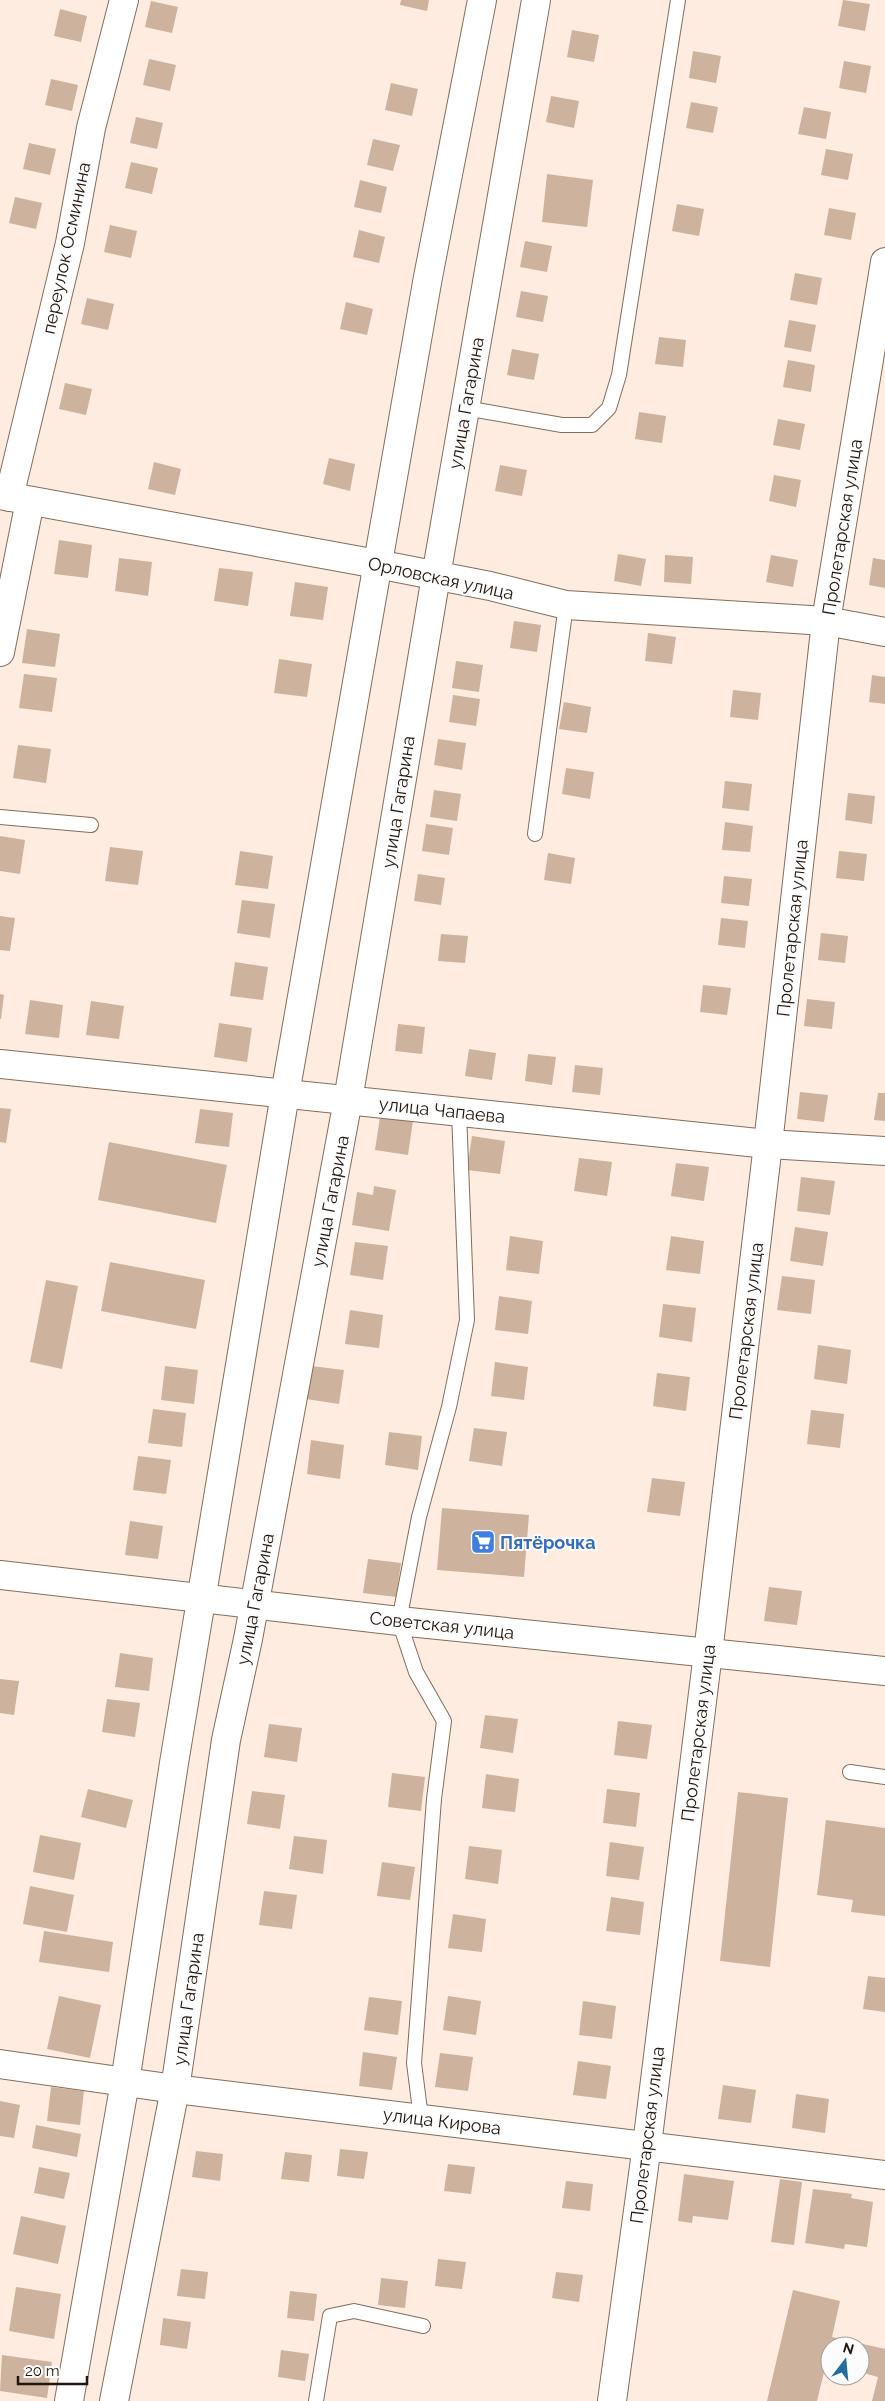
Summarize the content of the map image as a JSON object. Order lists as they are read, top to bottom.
{
  "streets": {
    "street": [
      "переулок Осминина",
      "улица Гагарина",
      "Пролетарская улица",
      "Орловская улица",
      "улица Чапаева",
      "Советская улица",
      "улица Кирова"
    ]
  },
  "crossings": [
    ["переулок Осминина", "Орловская улица"],
    ["улица Гагарина", "Орловская улица"],
    ["улица Гагарина", "улица Чапаева"],
    ["улица Гагарина", "Советская улица"],
    ["улица Гагарина", "улица Кирова"],
    ["Пролетарская улица", "Орловская улица"],
    ["Пролетарская улица", "улица Чапаева"],
    ["Пролетарская улица", "Советская улица"],
    ["Пролетарская улица", "улица Кирова"]
  ],
  "places": {
    "supermarket": ["Пятёрочка"]
  },
  "scale_bar": "20 m",
  "north": "top"
}
